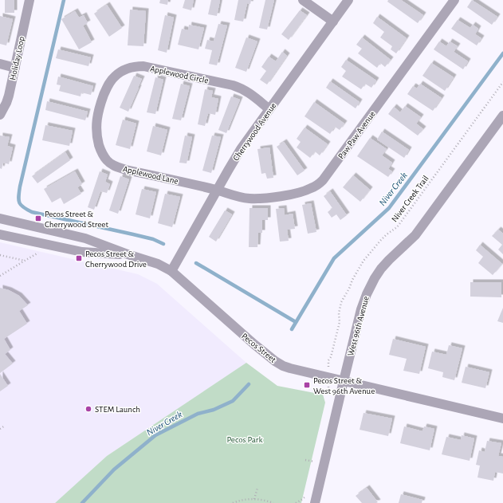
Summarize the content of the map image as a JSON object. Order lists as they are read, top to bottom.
{
  "streets": {
    "street": [
      "Holiday Loop",
      "Applewood Circle",
      "Cherrywood Avenue",
      "Paw Paw Avenue",
      "Applewood Lane",
      "West 96th Avenue",
      "Pecos Street"
    ],
    "path": ["Niver Creek Trail"]
  },
  "crossings": [
    ["Applewood Circle", "Cherrywood Avenue"],
    ["Applewood Circle", "Applewood Lane"],
    ["Cherrywood Avenue", "Paw Paw Avenue"],
    ["Cherrywood Avenue", "Applewood Lane"],
    ["Cherrywood Avenue", "Pecos Street"],
    ["Paw Paw Avenue", "Applewood Lane"],
    ["West 96th Avenue", "Pecos Street"]
  ],
  "water": ["Niver Creek"],
  "parks": ["Pecos Park"],
  "places": {
    "transit": ["Pecos Street & Cherrywood Street", "Pecos Street & Cherrywood Drive", "Pecos Street & West 96th Avenue"],
    "other": ["STEM Launch"]
  }
}
